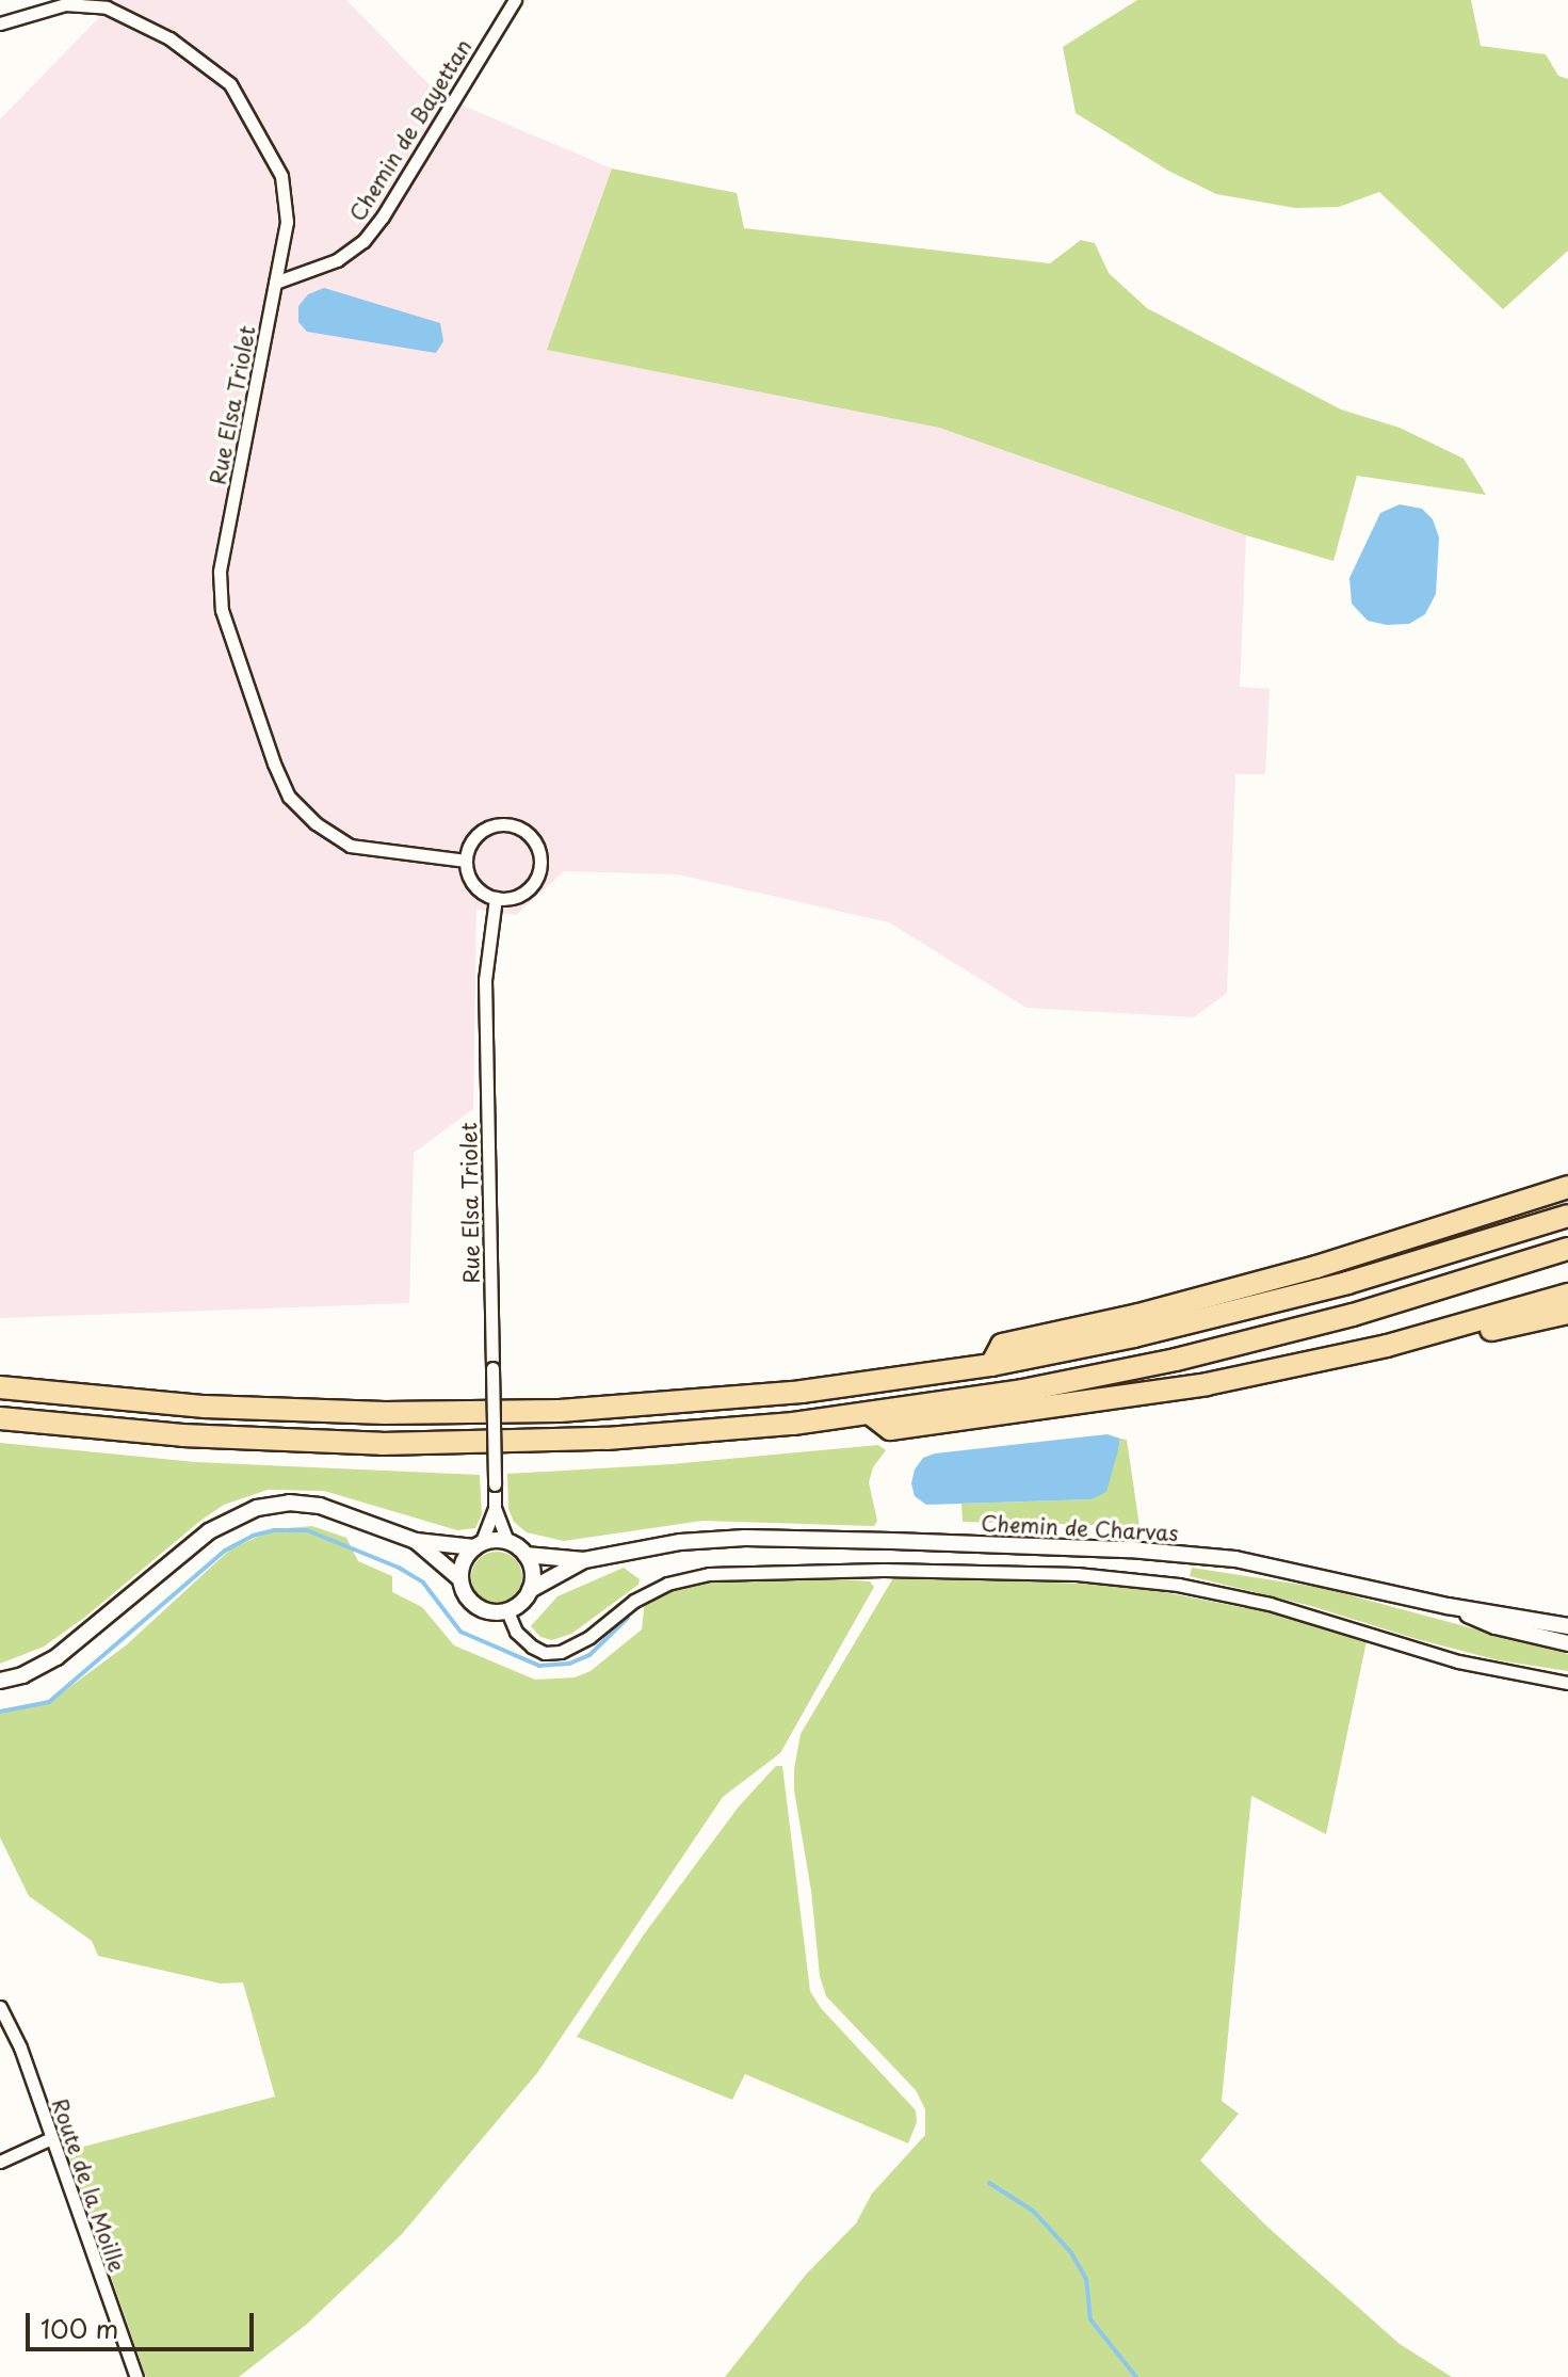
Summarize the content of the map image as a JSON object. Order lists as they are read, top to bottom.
{
  "streets": {
    "street": [
      "Chemin de Bayettan",
      "Rue Elsa Triolet",
      "Chemin de Charvas",
      "Route de la Moille"
    ]
  },
  "crossings": [
    ["Chemin de Bayettan", "Rue Elsa Triolet"],
    ["Rue Elsa Triolet", "Chemin de Charvas"]
  ],
  "scale_bar": "100 m"
}
